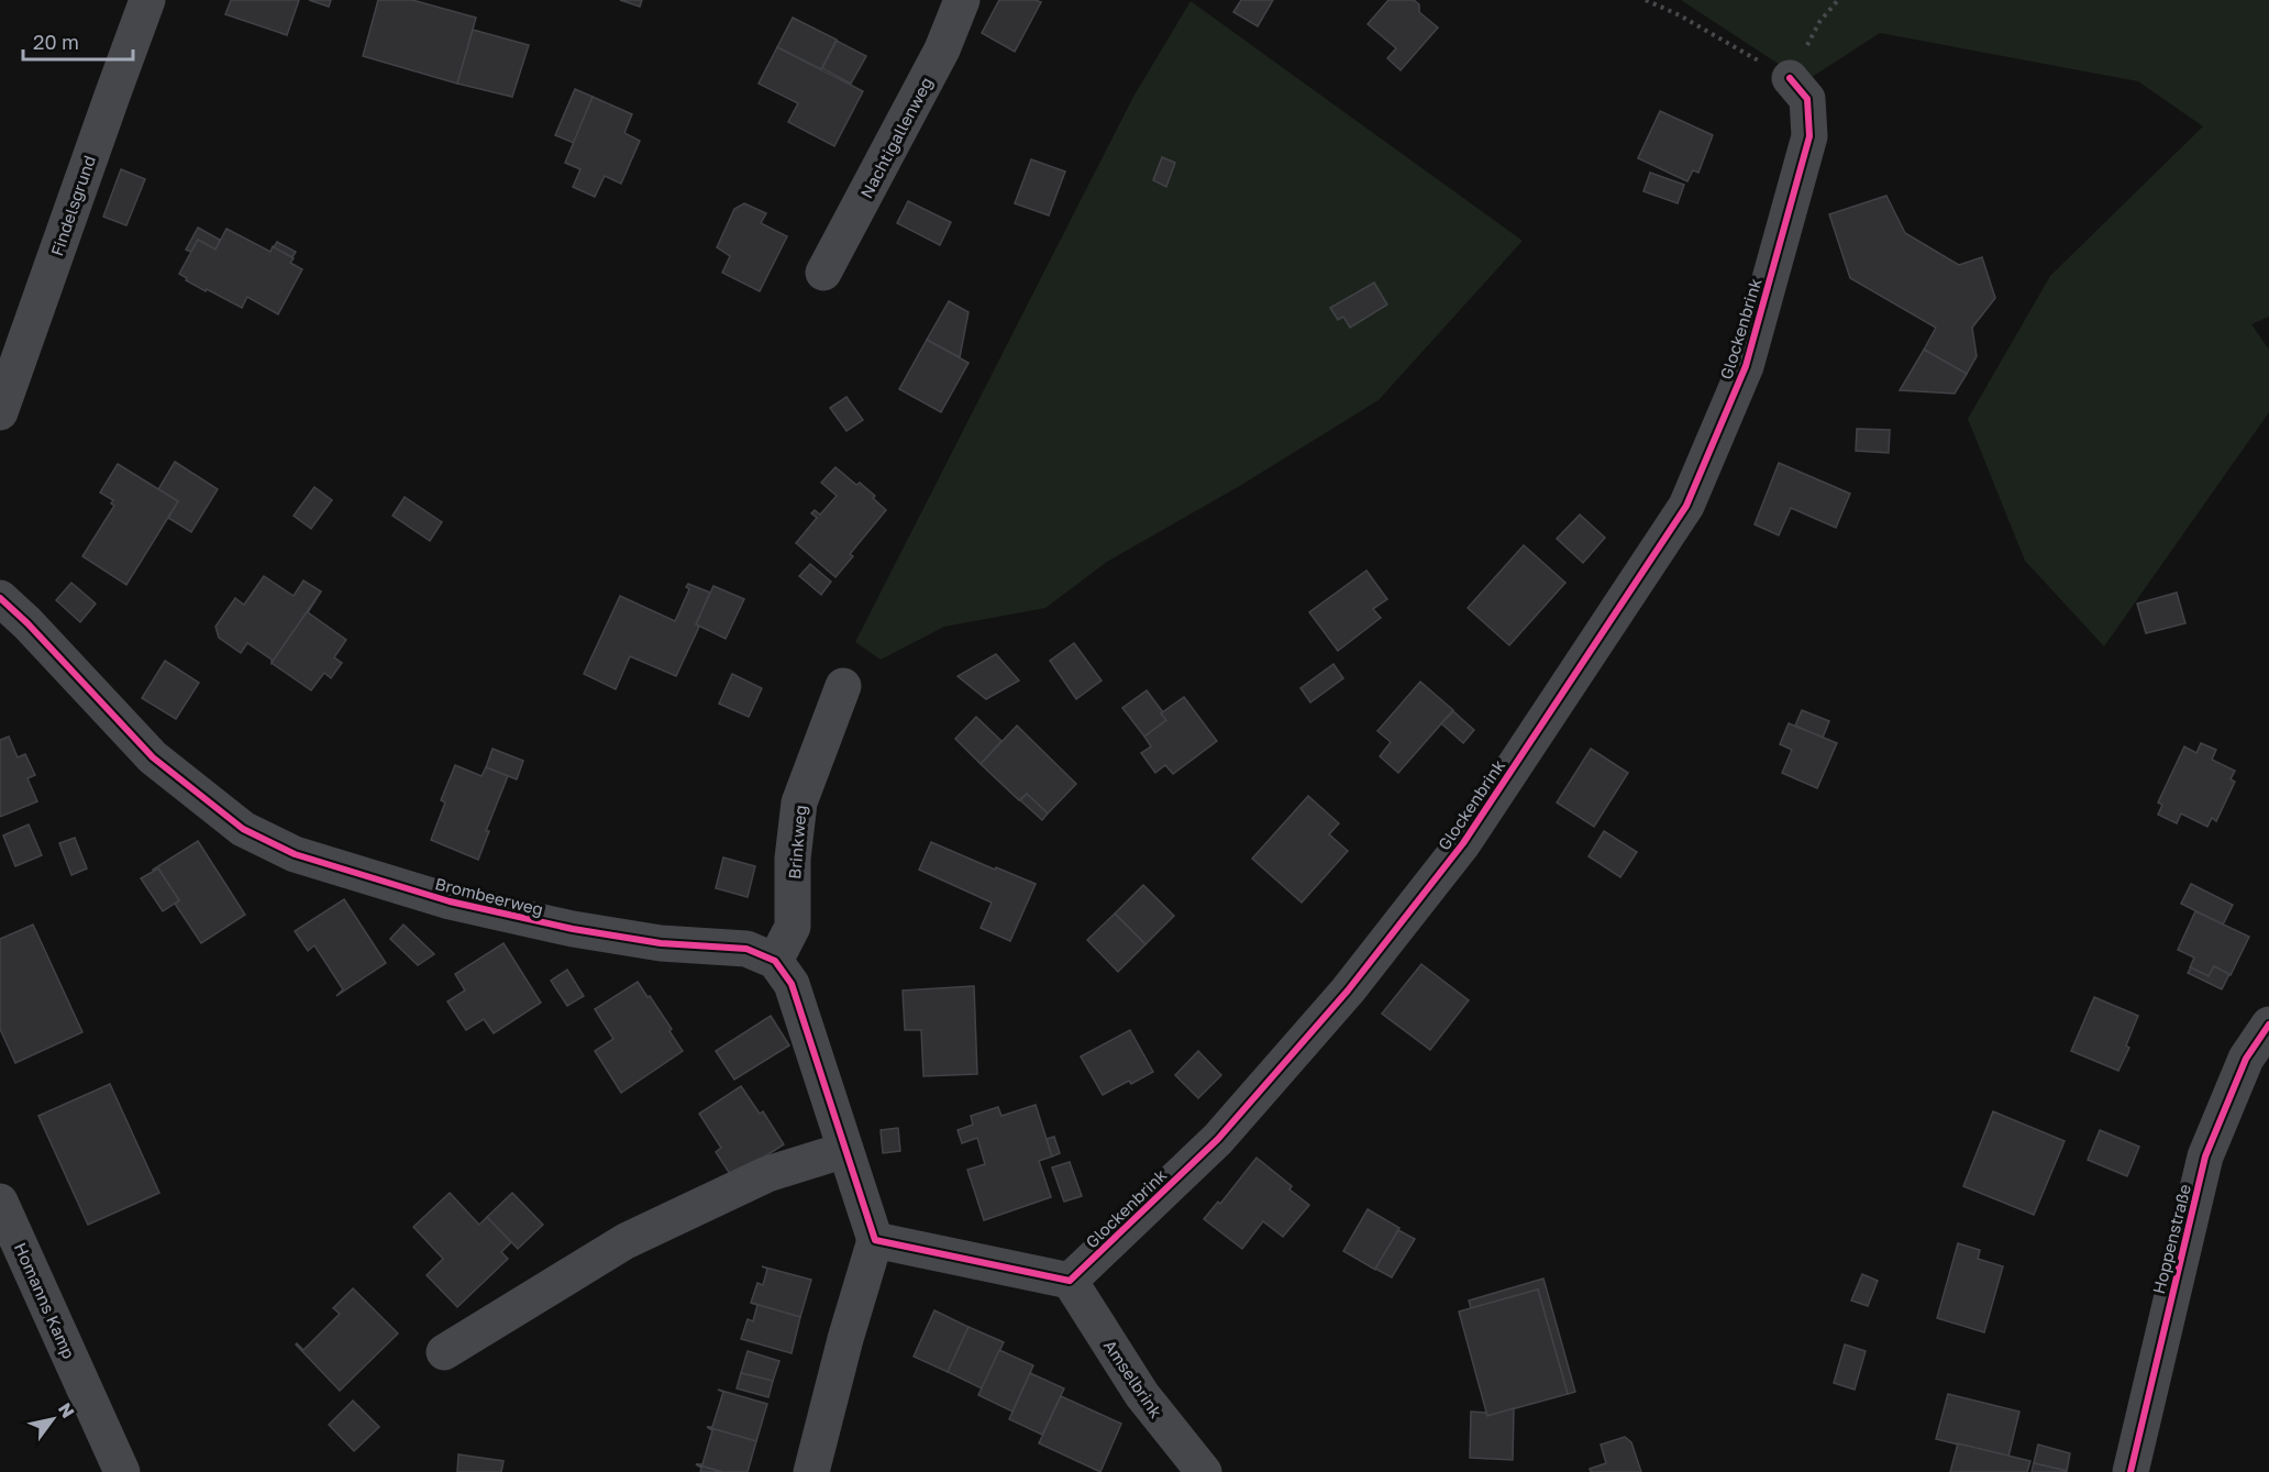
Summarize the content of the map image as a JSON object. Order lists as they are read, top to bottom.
{
  "streets": {
    "street": [
      "Nachtigallenweg",
      "Findelsgrund",
      "Glockenbrink",
      "Brinkweg",
      "Brombeerweg",
      "Hoppenstraße",
      "Homanns Kamp",
      "Amselbrink"
    ]
  },
  "crossings": [
    ["Glockenbrink", "Amselbrink"],
    ["Brinkweg", "Brombeerweg"]
  ],
  "scale_bar": "20 m",
  "north": "top right"
}
